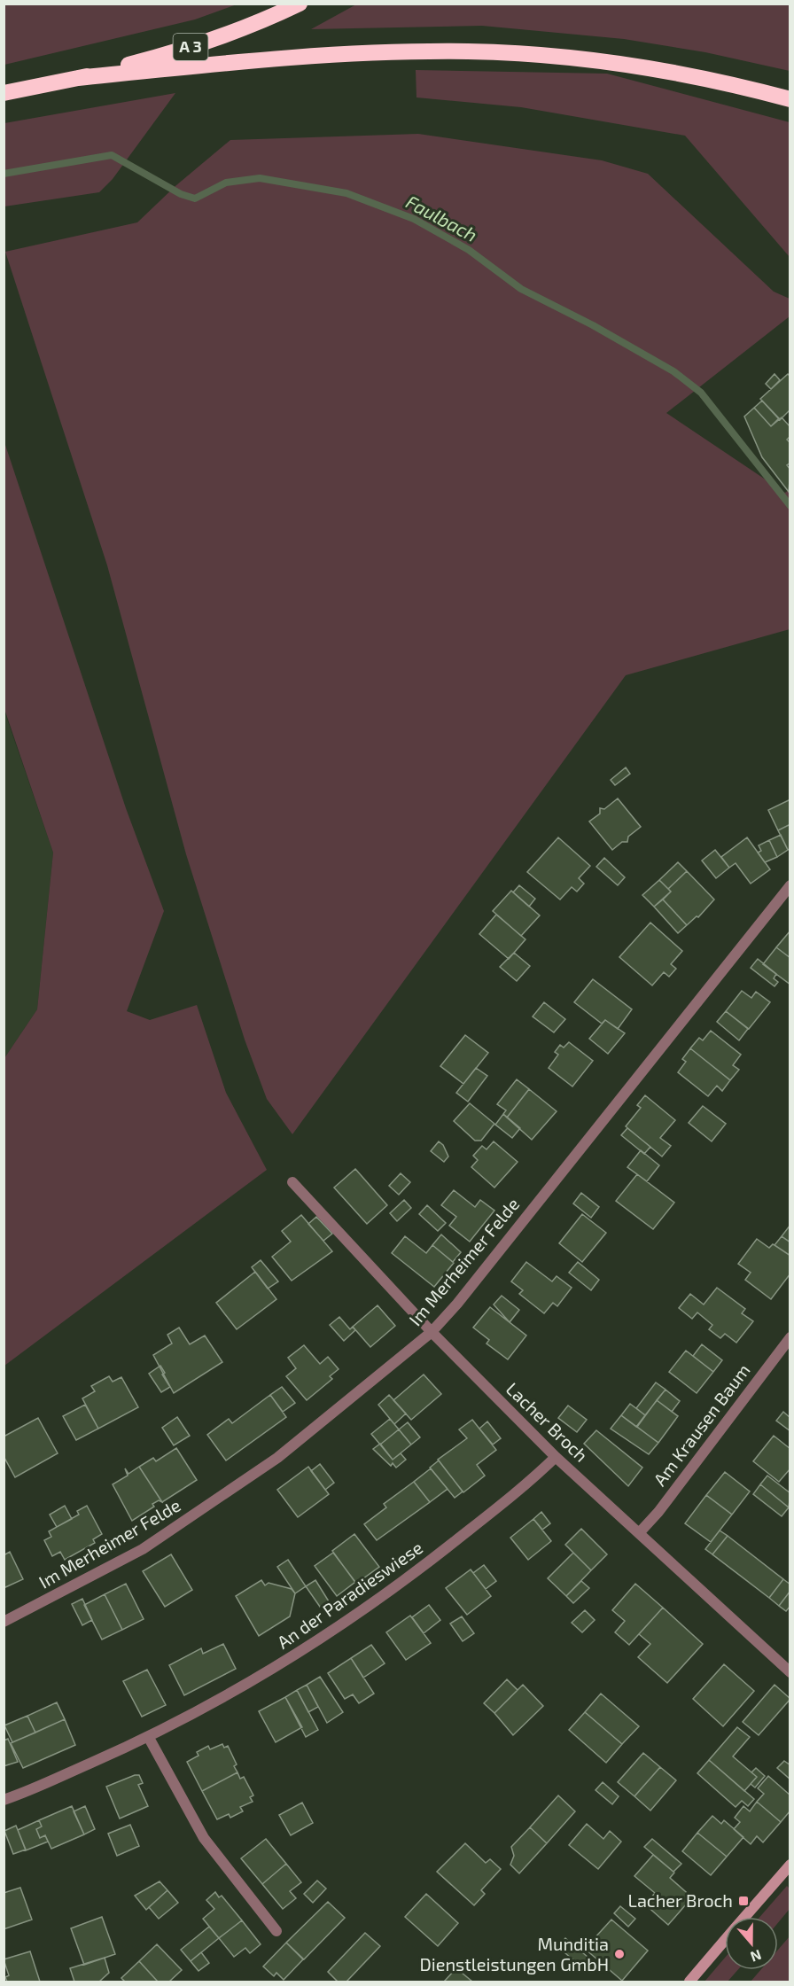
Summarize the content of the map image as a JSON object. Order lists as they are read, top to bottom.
{
  "streets": {
    "highway": ["A 3"],
    "street": [
      "Im Merheimer Felde",
      "Lacher Broch",
      "Am Krausen Baum",
      "An der Paradieswiese"
    ]
  },
  "crossings": [
    ["Im Merheimer Felde", "Lacher Broch"],
    ["Lacher Broch", "Am Krausen Baum"],
    ["Lacher Broch", "An der Paradieswiese"]
  ],
  "water": ["Faulbach"],
  "places": {
    "transit": ["Lacher Broch"],
    "other": ["Munditia Dienstleistungen GmbH"]
  },
  "north": "bottom"
}
